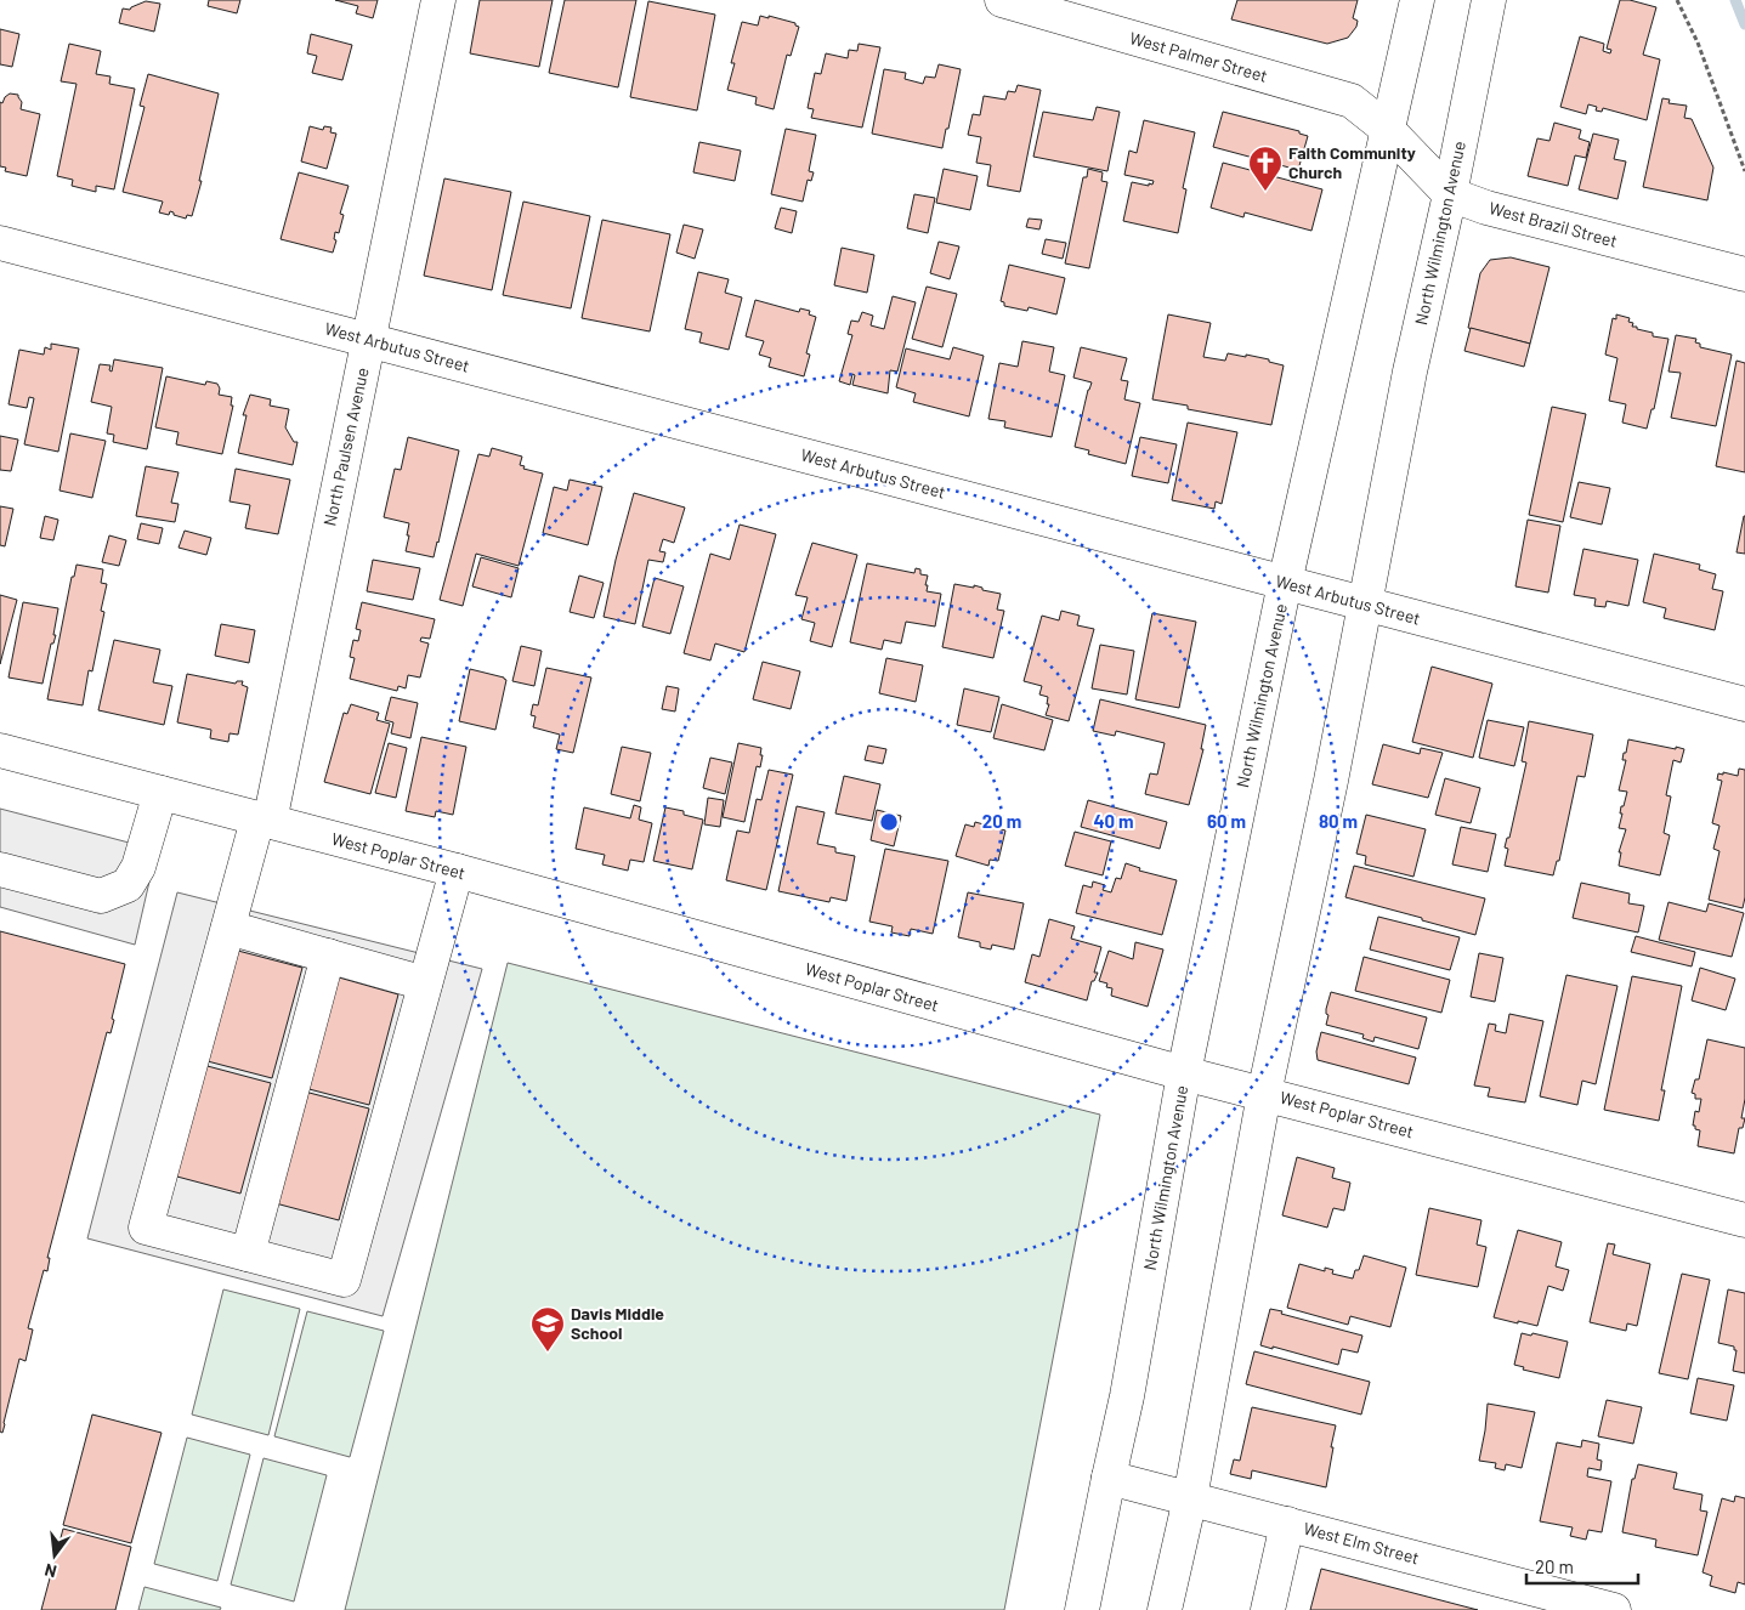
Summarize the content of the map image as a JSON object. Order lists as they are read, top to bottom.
{
  "streets": {
    "street": [
      "West Palmer Street",
      "West Brazil Street",
      "North Wilmington Avenue",
      "West Arbutus Street",
      "North Paulsen Avenue",
      "West Poplar Street",
      "West Elm Street"
    ]
  },
  "crossings": [
    ["West Palmer Street", "West Brazil Street"],
    ["West Palmer Street", "North Wilmington Avenue"],
    ["West Brazil Street", "North Wilmington Avenue"],
    ["North Wilmington Avenue", "West Arbutus Street"],
    ["North Wilmington Avenue", "West Poplar Street"],
    ["North Wilmington Avenue", "West Elm Street"],
    ["West Arbutus Street", "North Paulsen Avenue"],
    ["North Paulsen Avenue", "West Poplar Street"]
  ],
  "places": {
    "church": ["Faith Community Church"],
    "school or university": ["Davis Middle School"]
  },
  "scale_bar": "20 m",
  "north": "bottom",
  "rings": [
    "20 m",
    "40 m",
    "60 m",
    "80 m"
  ]
}
